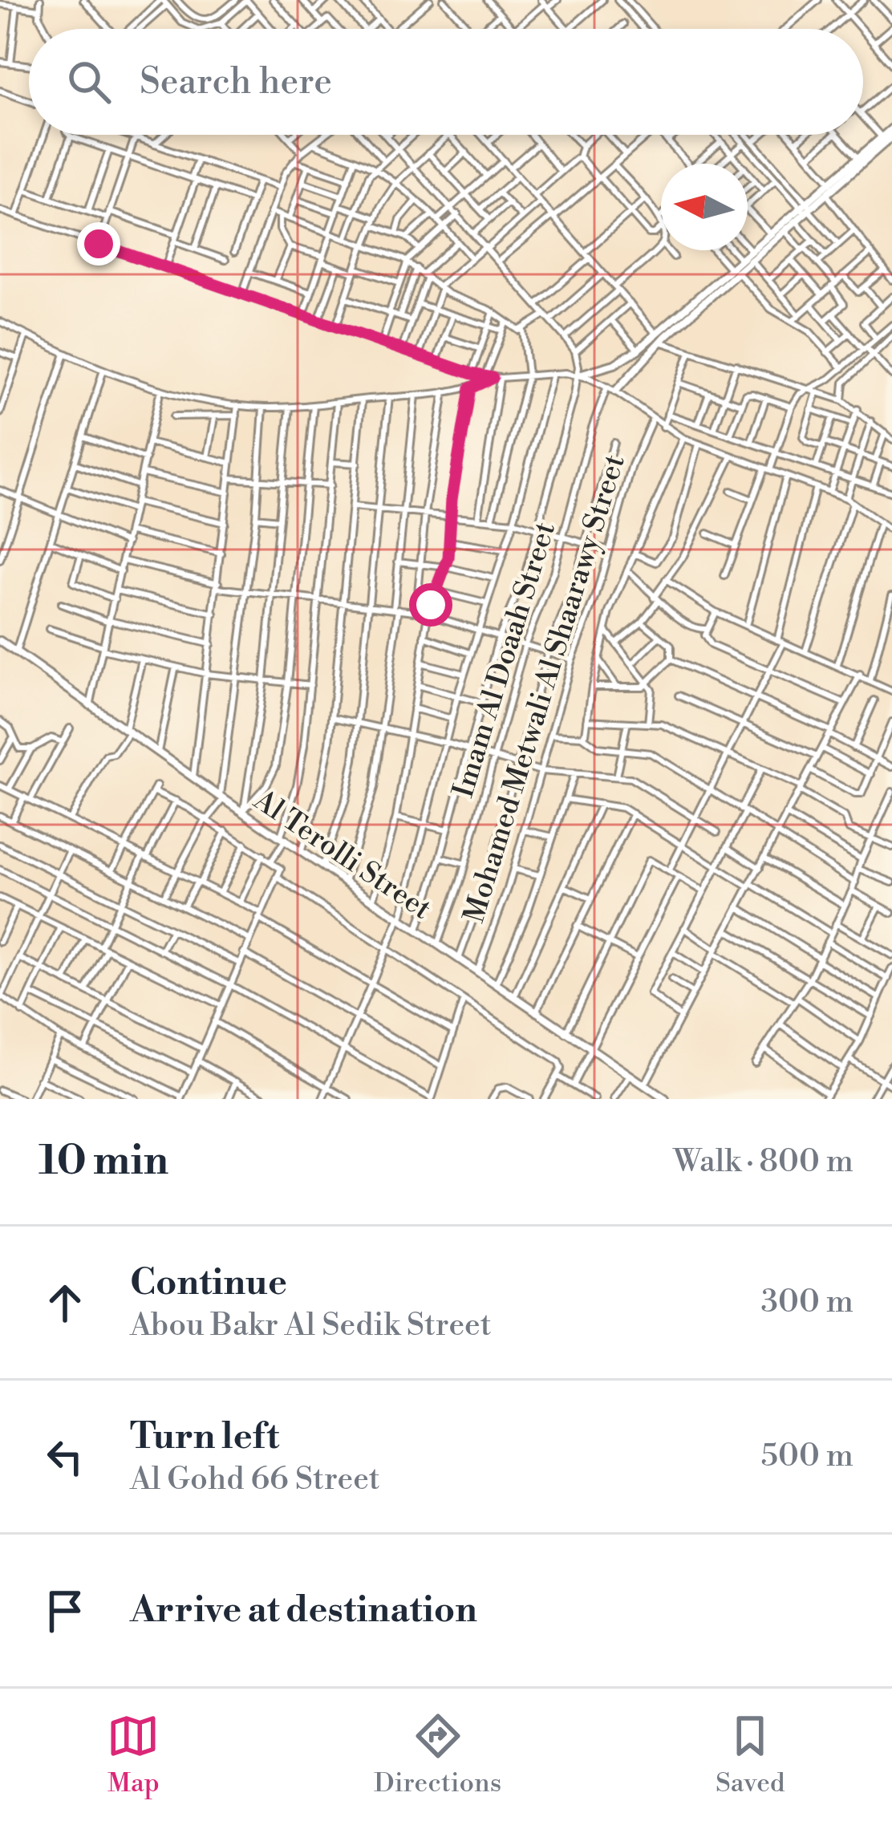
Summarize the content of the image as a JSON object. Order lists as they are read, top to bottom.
{
  "streets": {
    "street": ["Imam Al Doaah Street", "Mohamed Metwali Al Shaarawy Street", "Al Terolli Street"]
  },
  "crossings": [
    ["Imam Al Doaah Street", "Al Terolli Street"],
    ["Mohamed Metwali Al Shaarawy Street", "Al Terolli Street"]
  ],
  "north": "left",
  "page": {
    "search": "Search here",
    "heading": ["10 min", "Walk · 800 m"],
    "list": [
      ["Continue", "Abou Bakr Al Sedik Street", "300 m"],
      ["Turn left", "Al Gohd 66 Street", "500 m"],
      "Arrive at destination"
    ],
    "nav": ["Map", "Directions", "Saved"]
  }
}
